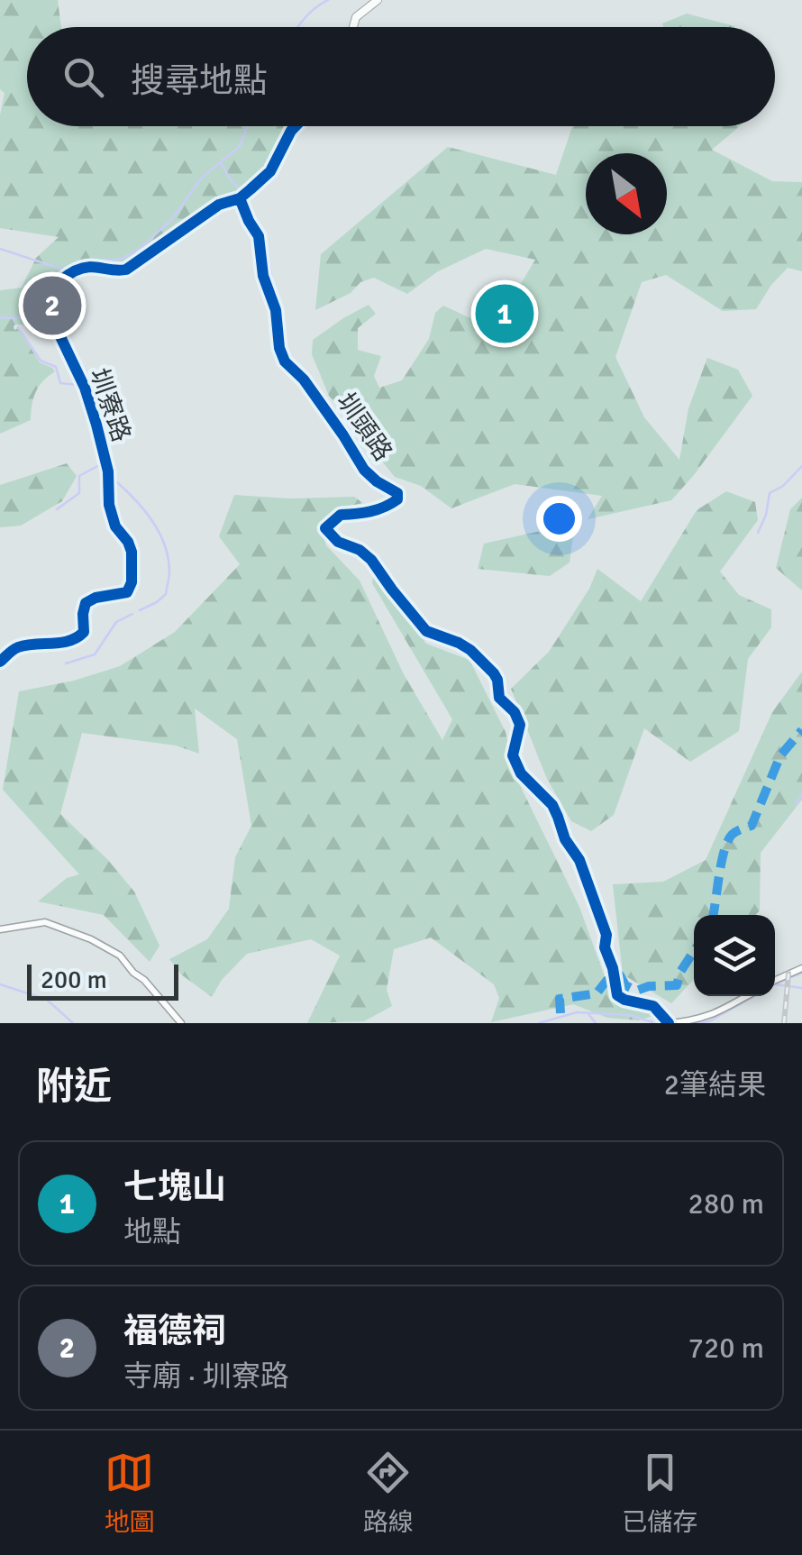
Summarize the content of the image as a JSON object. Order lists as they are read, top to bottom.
{
  "streets": {
    "street": ["圳寮路", "圳頭路"]
  },
  "crossings": [
    ["圳寮路", "圳頭路"]
  ],
  "scale_bar": "200 m",
  "north": "bottom right",
  "page": {
    "search": "搜尋地點",
    "pins": ["2", "1"],
    "scale": "200 m",
    "heading": ["附近", "2筆結果"],
    "list": [
      {
        "mark": "1",
        "name": "七塊山",
        "note": "地點",
        "value": "280 m"
      },
      {
        "mark": "2",
        "name": "福德祠",
        "note": "寺廟 · 圳寮路",
        "value": "720 m"
      }
    ],
    "nav": ["地圖", "路線", "已儲存"]
  }
}
